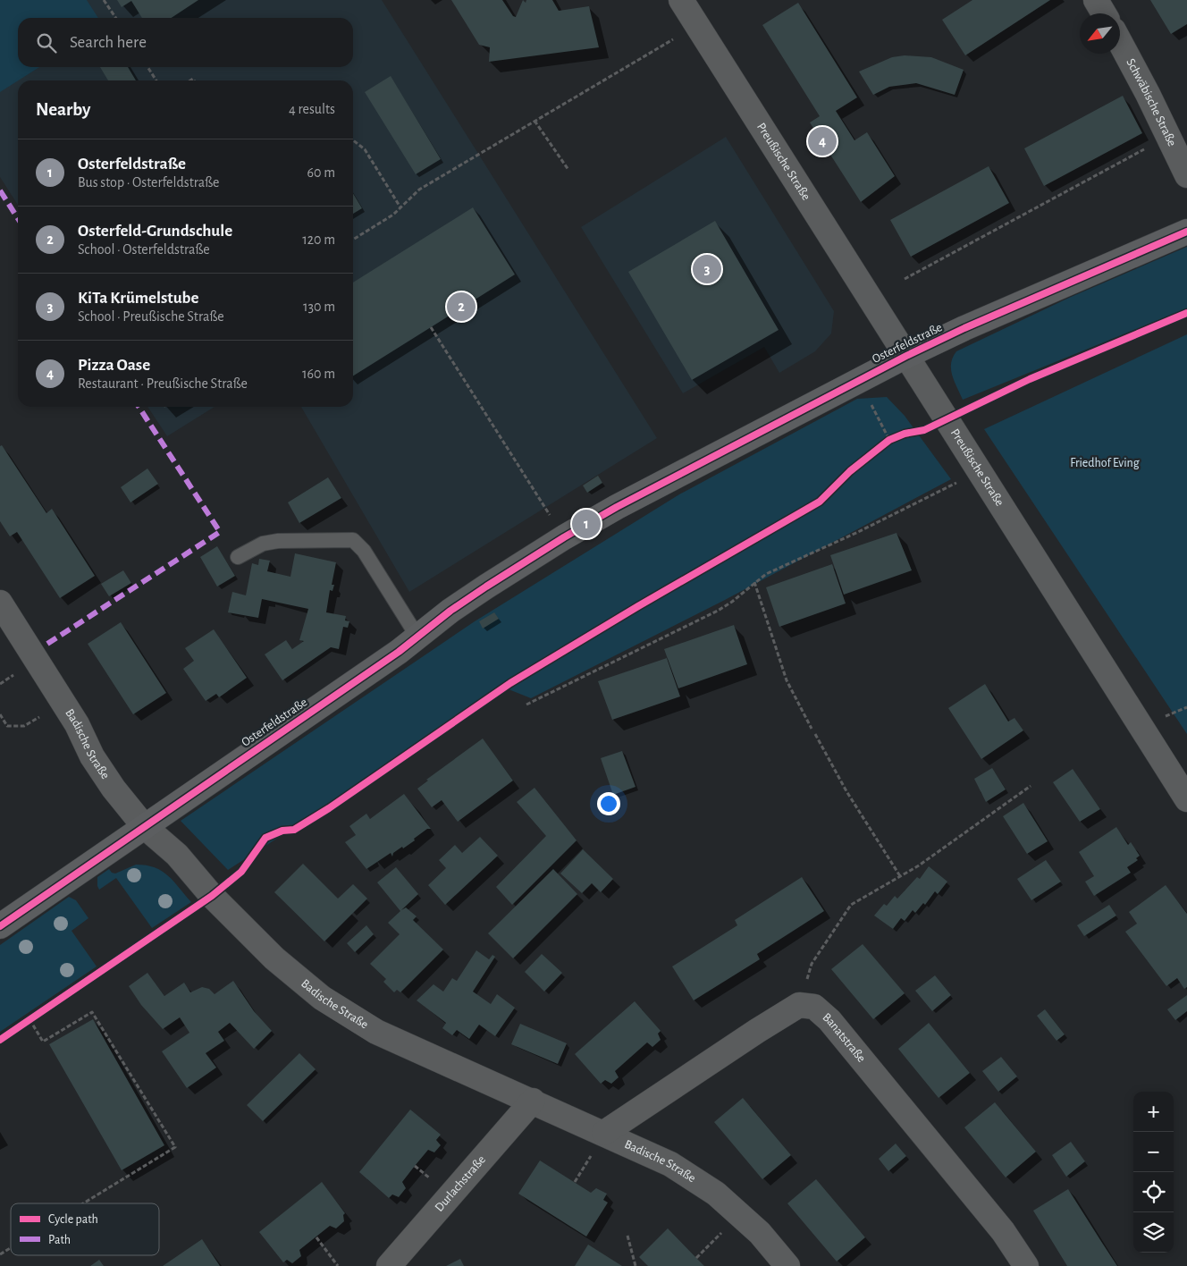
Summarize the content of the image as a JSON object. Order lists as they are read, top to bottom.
{
  "streets": {
    "street": [
      "Schwäbische Straße",
      "Preußische Straße",
      "Osterfeldstraße",
      "Badische Straße",
      "Banatstraße",
      "Durlachstraße"
    ]
  },
  "crossings": [
    ["Preußische Straße", "Osterfeldstraße"],
    ["Osterfeldstraße", "Badische Straße"],
    ["Badische Straße", "Durlachstraße"]
  ],
  "parks": ["Friedhof Eving"],
  "legend": ["Cycle path", "Path"],
  "north": "bottom left",
  "page": {
    "search": "Search here",
    "heading": ["Nearby", "4 results"],
    "pins": [
      "4",
      "3",
      "2",
      "1"
    ],
    "list": [
      {
        "mark": "1",
        "name": "Osterfeldstraße",
        "note": "Bus stop · Osterfeldstraße",
        "value": "60 m"
      },
      {
        "mark": "2",
        "name": "Osterfeld-Grundschule",
        "note": "School · Osterfeldstraße",
        "value": "120 m"
      },
      {
        "mark": "3",
        "name": "KiTa Krümelstube",
        "note": "School · Preußische Straße",
        "value": "130 m"
      },
      {
        "mark": "4",
        "name": "Pizza Oase",
        "note": "Restaurant · Preußische Straße",
        "value": "160 m"
      }
    ],
    "map_buttons": ["+", "−"]
  }
}
